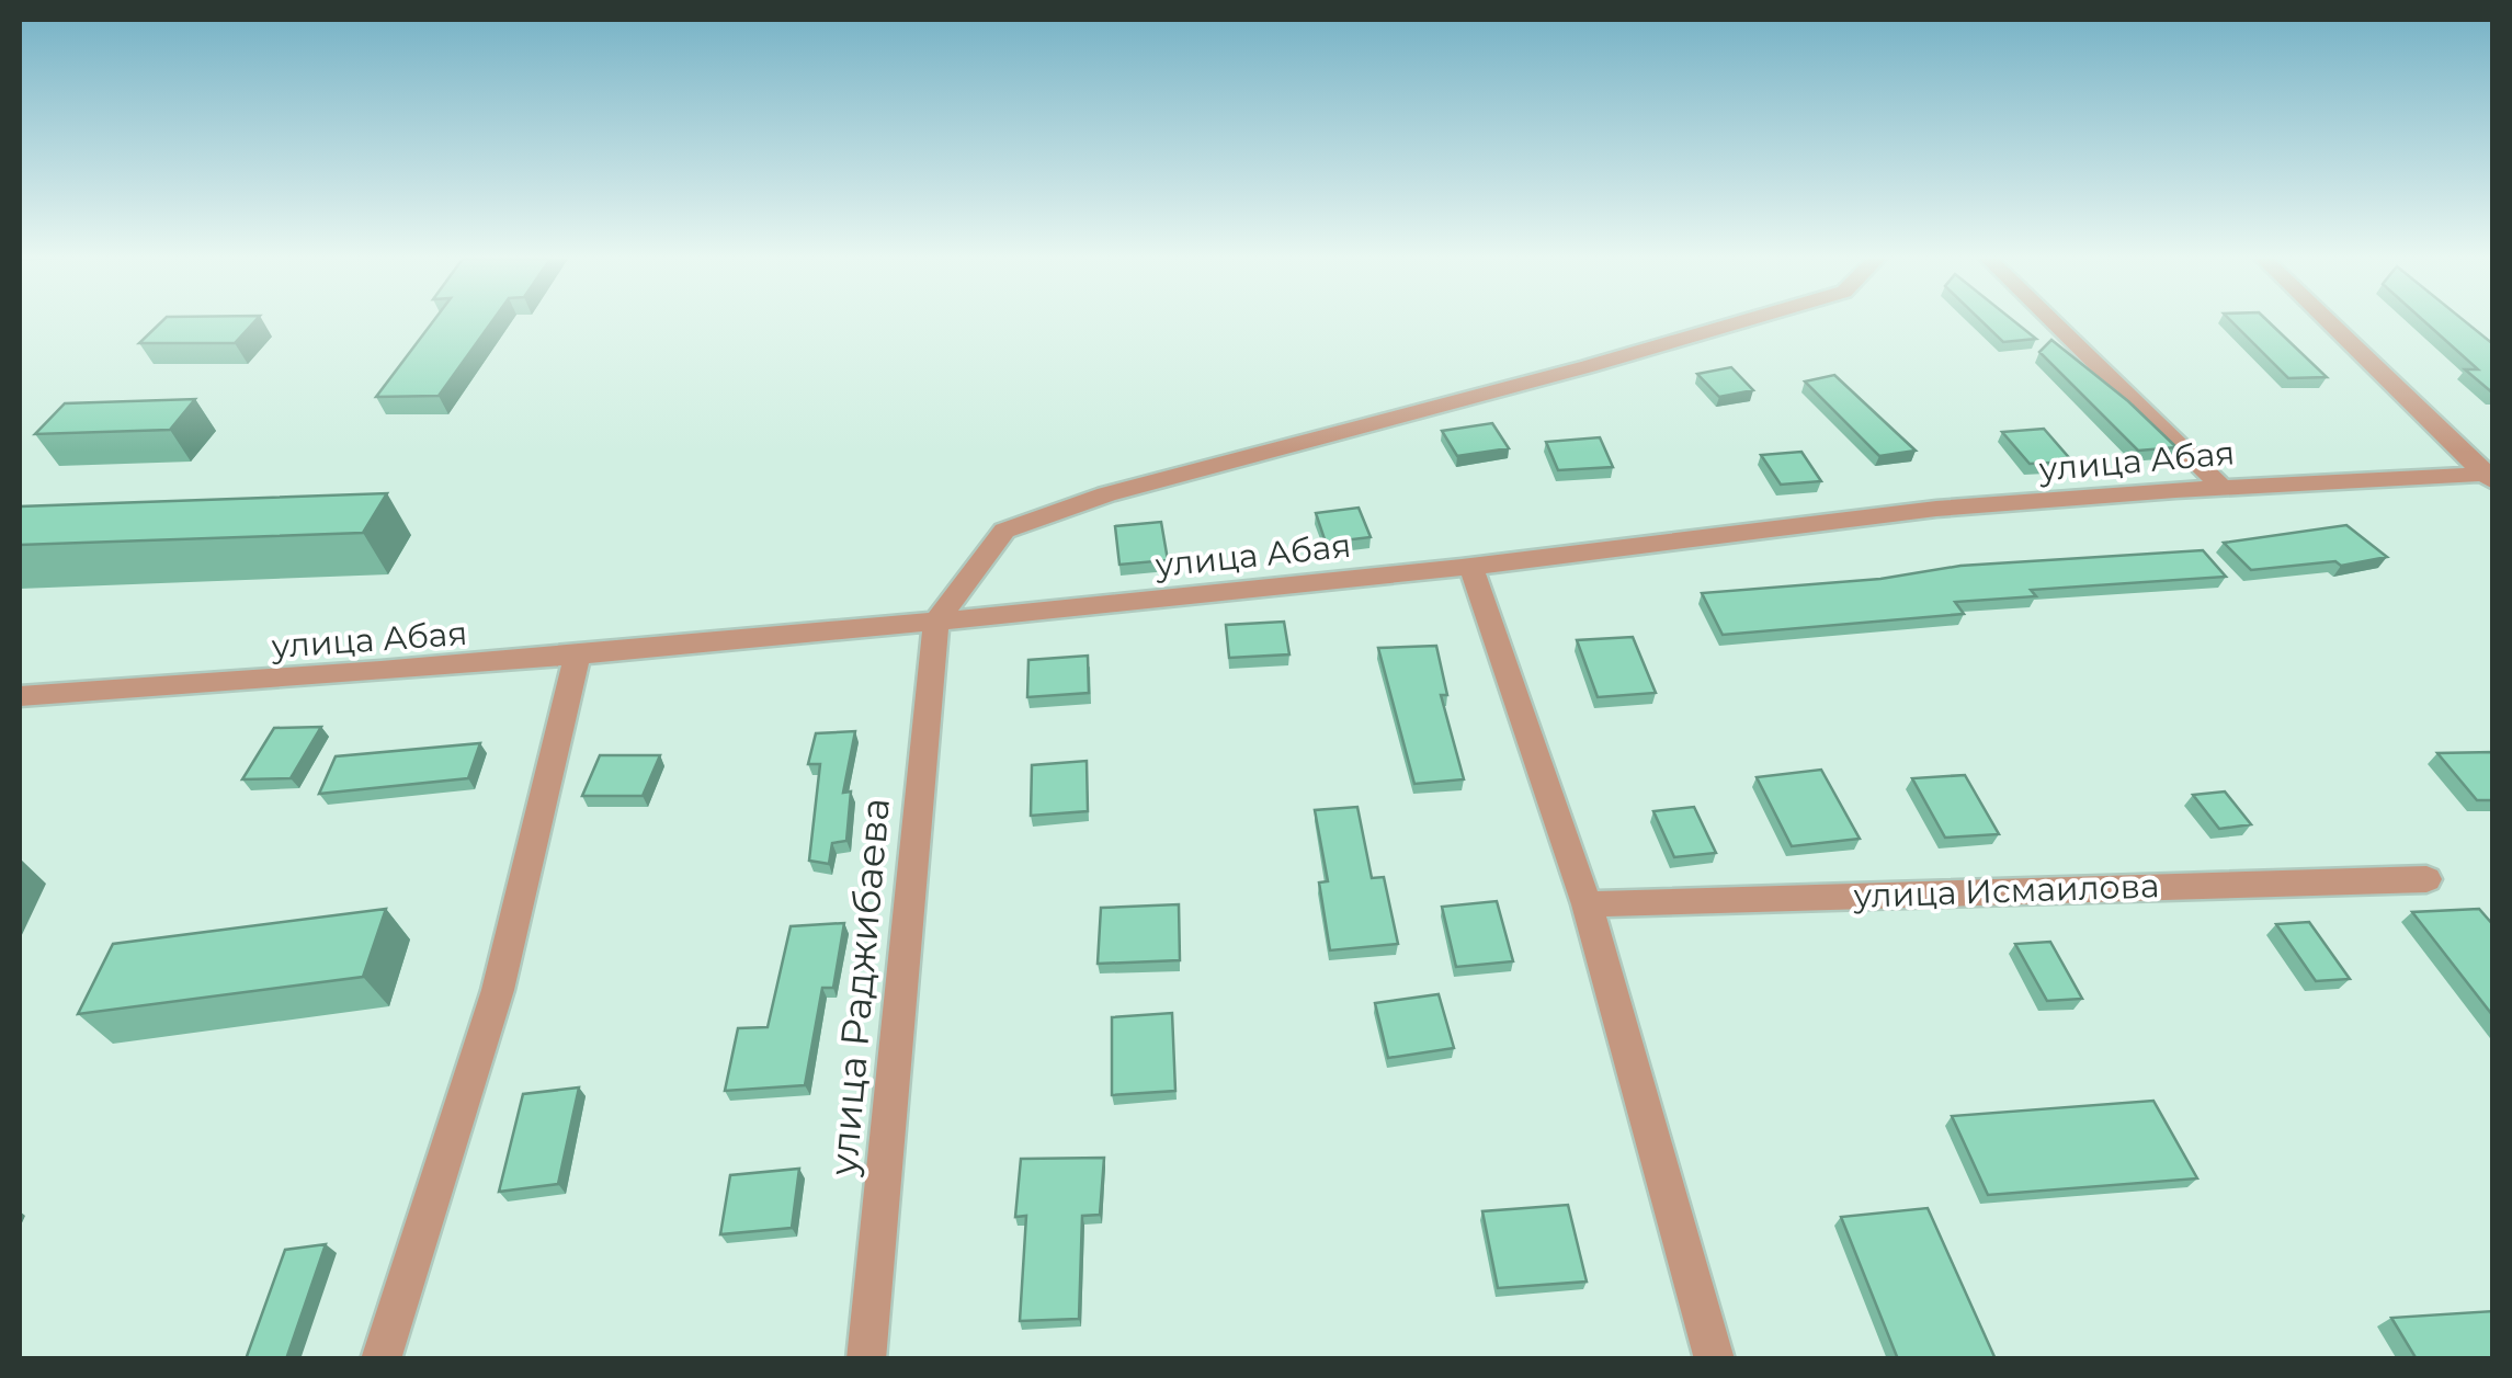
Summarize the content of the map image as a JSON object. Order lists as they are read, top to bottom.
{
  "streets": {
    "street": ["улица Абая", "улица Исмаилова", "улица Раджибаева"]
  },
  "crossings": [
    ["улица Абая", "улица Раджибаева"]
  ]
}
